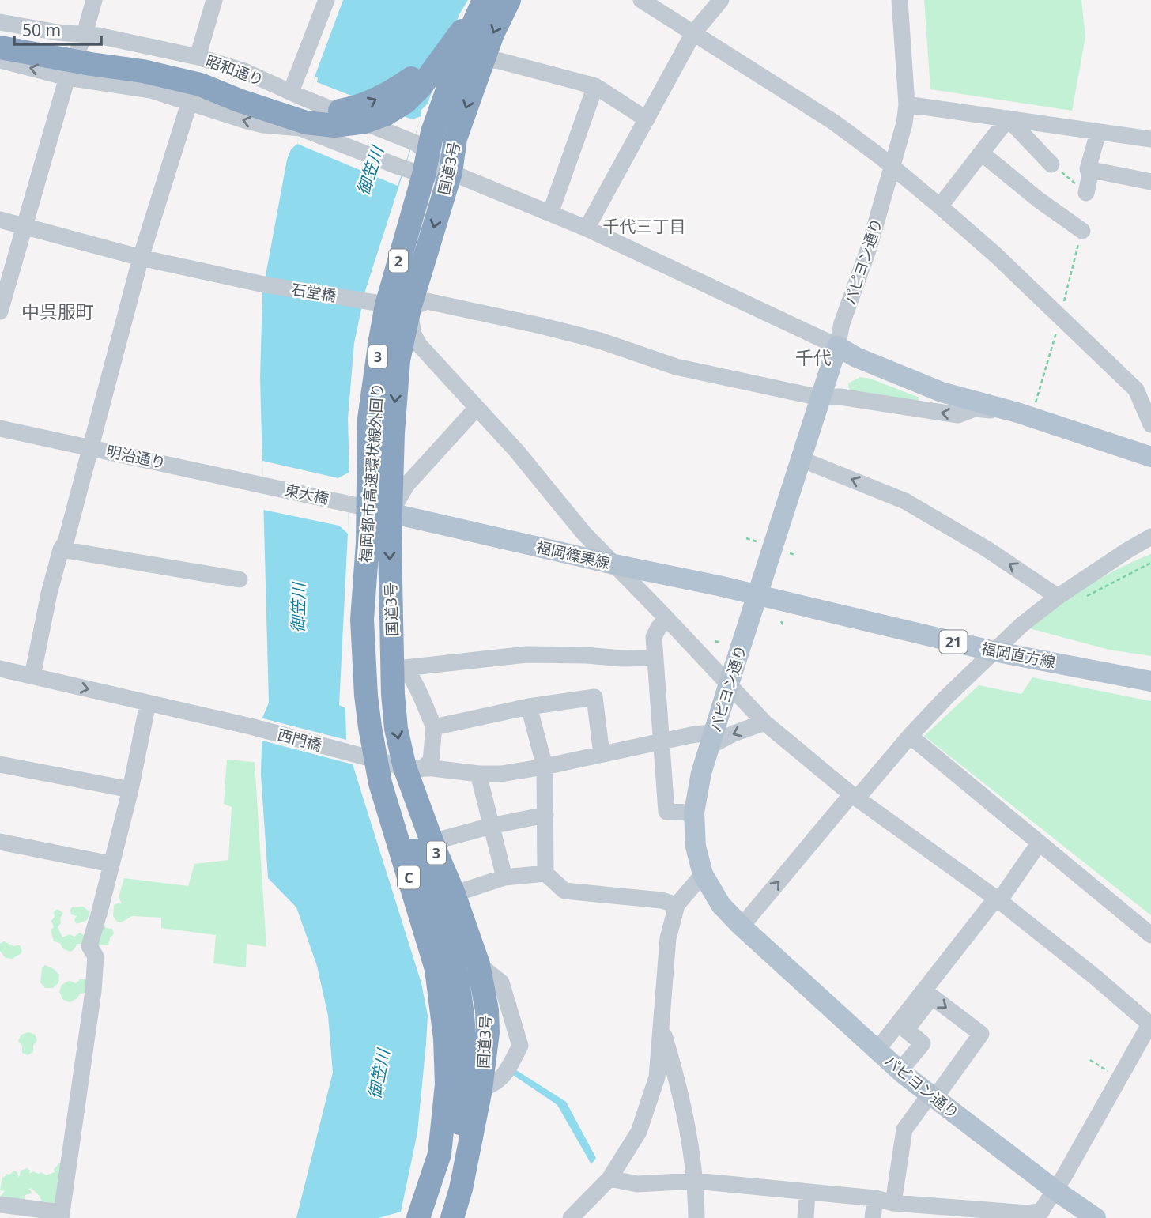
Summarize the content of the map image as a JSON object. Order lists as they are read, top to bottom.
{
  "streets": {
    "highway": [
      "国道3号",
      "2",
      "3",
      "福岡都市高速環状線外回り",
      "C"
    ],
    "main road": [
      "パピヨン通り",
      "福岡篠栗線",
      "21",
      "福岡直方線"
    ],
    "street": [
      "昭和通り",
      "石堂橋",
      "明治通り",
      "東大橋",
      "西門橋"
    ]
  },
  "crossings": [
    ["昭和通り", "国道3号"],
    ["国道3号", "石堂橋"],
    ["国道3号", "福岡都市高速環状線外回り"],
    ["国道3号", "東大橋"],
    ["国道3号", "福岡篠栗線"],
    ["国道3号", "西門橋"],
    ["国道3号", "C"],
    ["パピヨン通り", "石堂橋"],
    ["パピヨン通り", "福岡篠栗線"],
    ["パピヨン通り", "福岡直方線"],
    ["パピヨン通り", "西門橋"],
    ["明治通り", "東大橋"],
    ["福岡都市高速環状線外回り", "C"],
    ["福岡篠栗線", "福岡直方線"]
  ],
  "districts": ["千代三丁目", "中呉服町", "千代"],
  "water": ["御笠川"],
  "scale_bar": "50 m"
}
